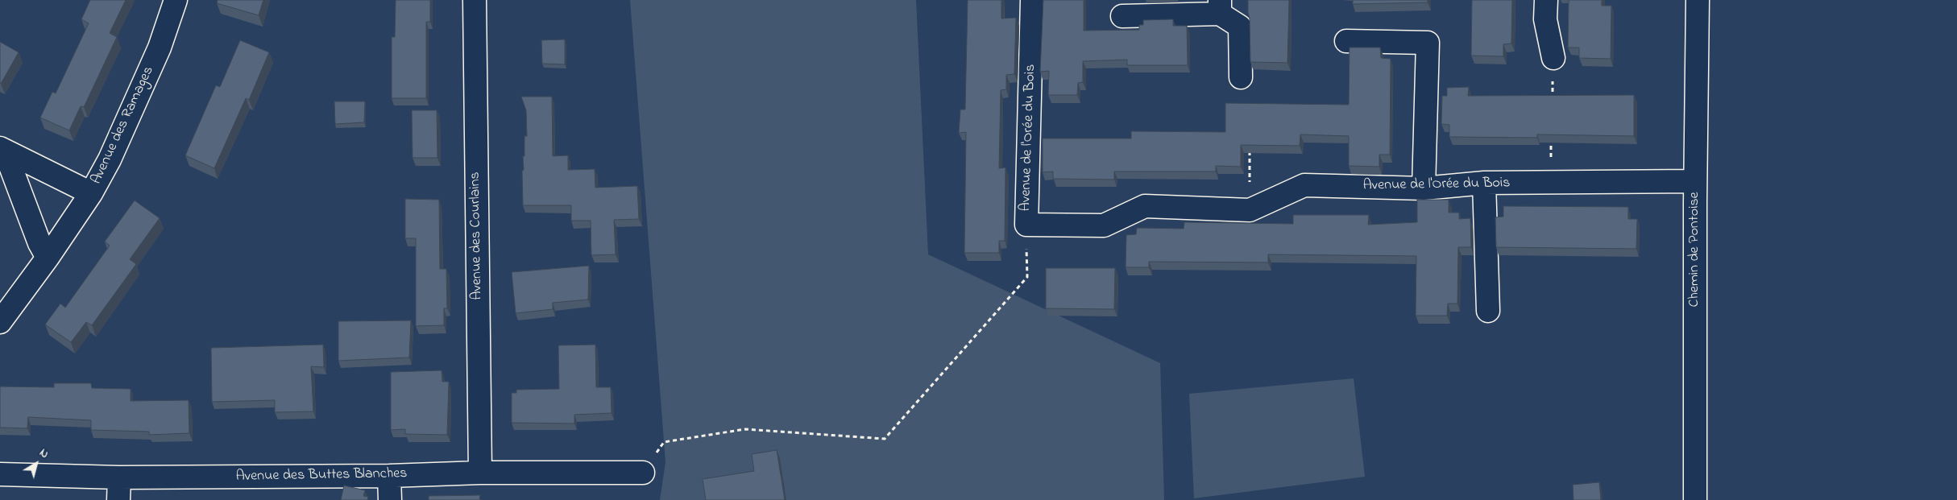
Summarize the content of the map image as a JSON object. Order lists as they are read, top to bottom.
{
  "streets": {
    "street": [
      "Avenue des Ramages",
      "Avenue de l'Orée du Bois",
      "Avenue des Courlains",
      "Chemin de Pontoise",
      "Avenue des Buttes Blanches"
    ]
  },
  "crossings": [
    ["Avenue de l'Orée du Bois", "Chemin de Pontoise"],
    ["Avenue des Courlains", "Avenue des Buttes Blanches"]
  ],
  "north": "top right"
}
